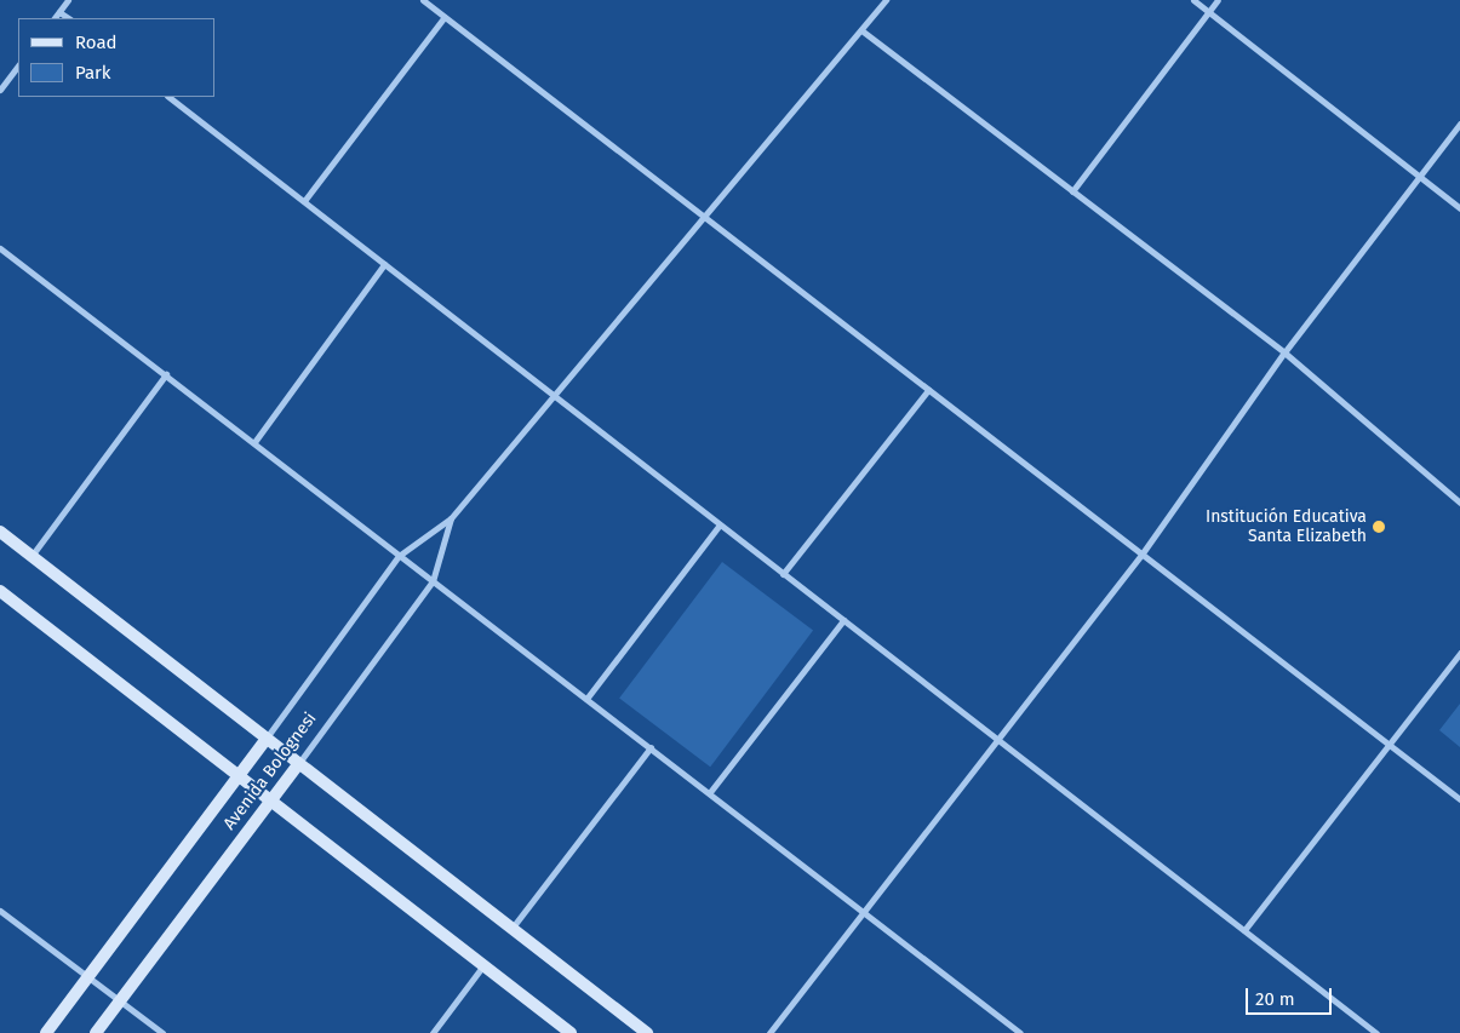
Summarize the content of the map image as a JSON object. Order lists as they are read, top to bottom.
{
  "streets": {
    "street": ["Avenida Bolognesi"]
  },
  "places": ["Institución Educativa Santa Elizabeth"],
  "legend": ["Road", "Park"],
  "scale_bar": "20 m"
}
